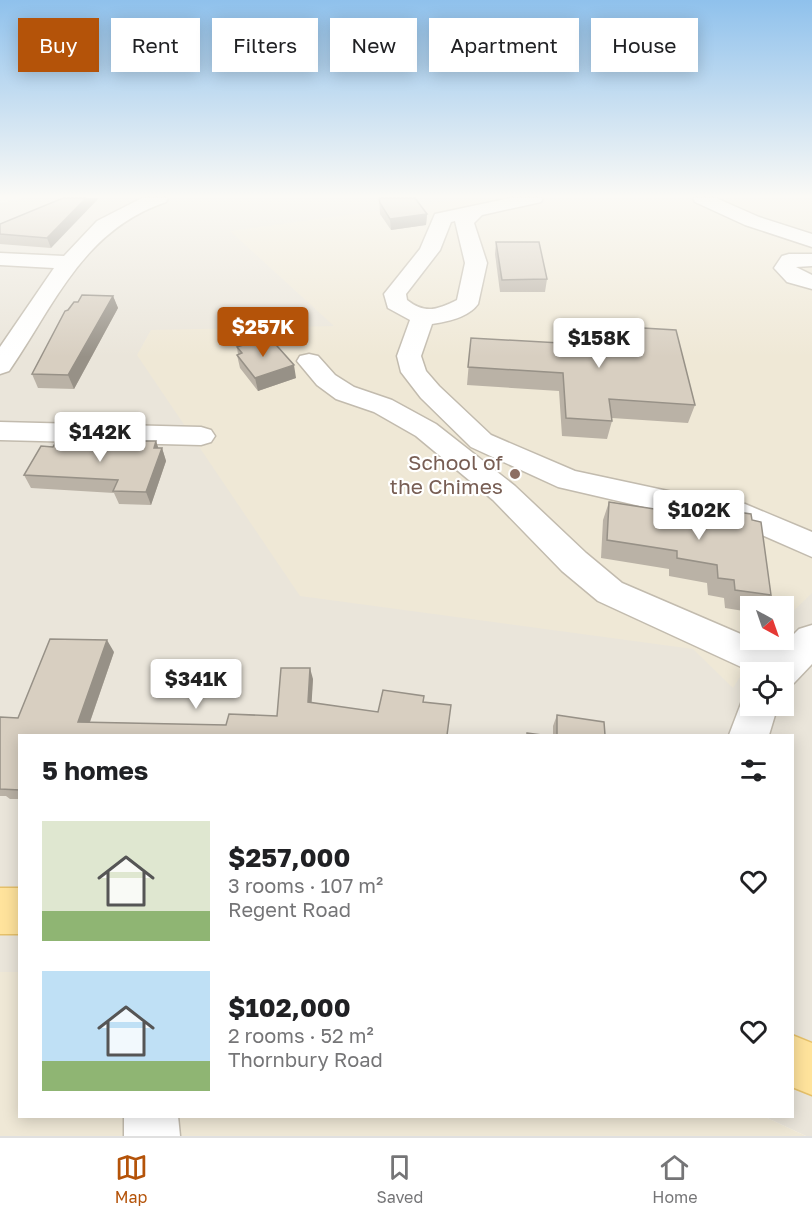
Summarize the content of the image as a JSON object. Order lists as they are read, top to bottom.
{
  "places": ["School of the Chimes"],
  "north": "bottom right",
  "page": {
    "chip": [
      "Buy",
      "Rent",
      "Filters",
      "New",
      "Apartment",
      "House"
    ],
    "price": [
      "$257K",
      "$158K",
      "$142K",
      "$102K",
      "$341K"
    ],
    "heading": "5 homes",
    "list": [
      {
        "name": "$257,000",
        "note": "3 rooms · 107 m² · Regent Road"
      },
      {
        "name": "$102,000",
        "note": "2 rooms · 52 m² · Thornbury Road"
      }
    ],
    "tabs": ["Map", "Saved", "Home"]
  }
}
